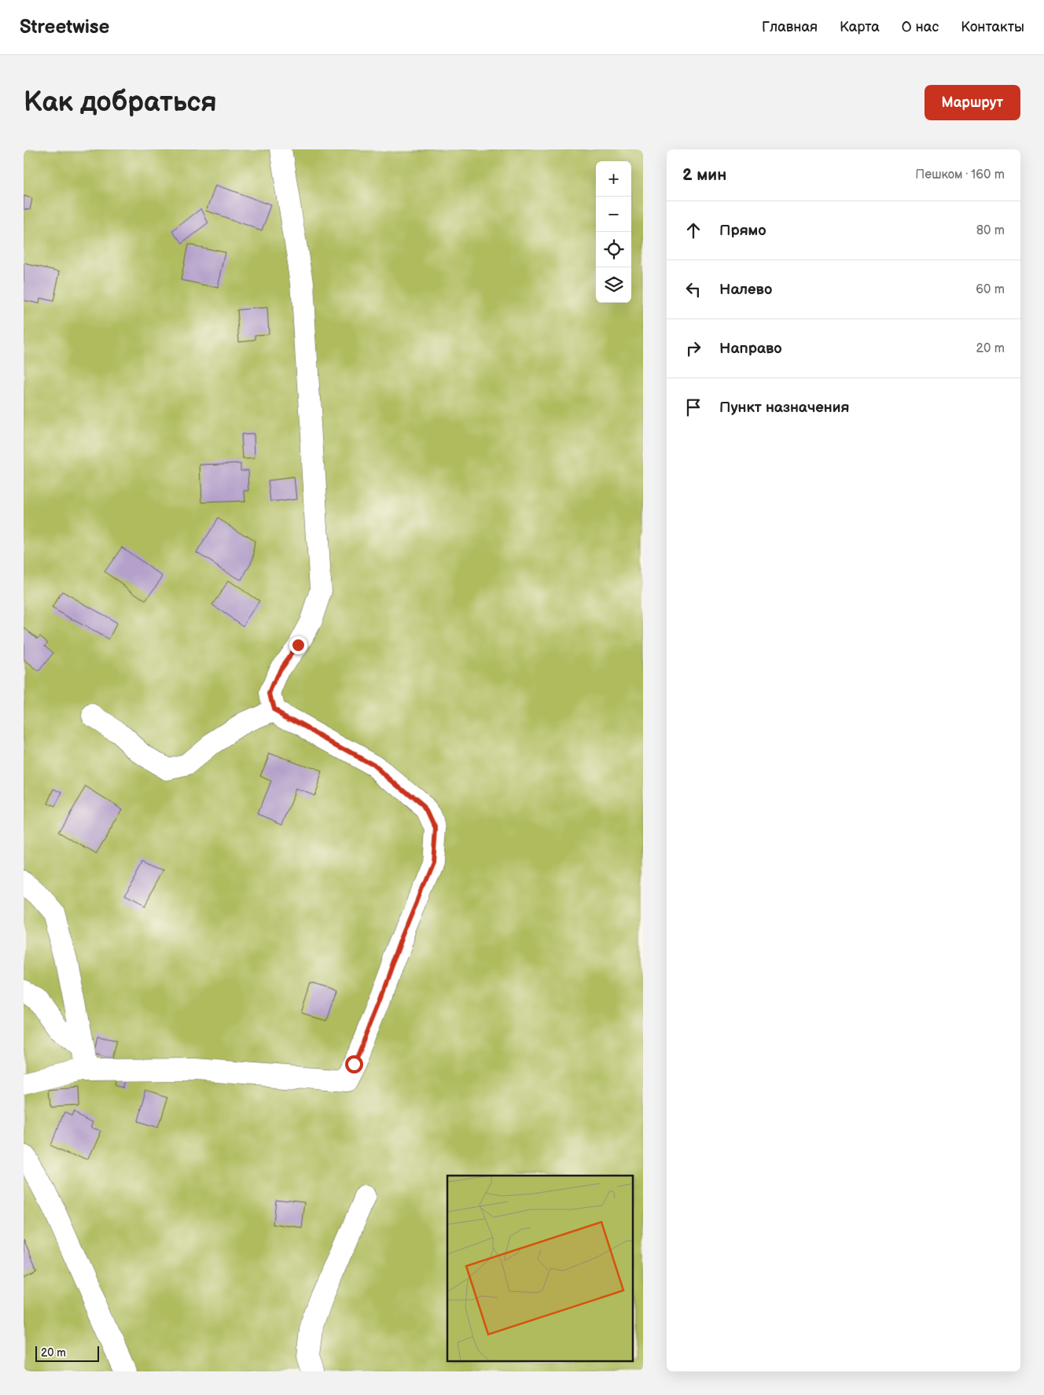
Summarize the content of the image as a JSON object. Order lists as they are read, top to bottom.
{
  "scale_bar": "20 m",
  "page": {
    "header": "Streetwise",
    "nav": [
      "Главная",
      "Карта",
      "О нас",
      "Контакты"
    ],
    "buttons": "Маршрут",
    "title": "Как добраться",
    "heading": ["2 мин", "Пешком · 160 m"],
    "map_buttons": ["+", "−"],
    "list": [
      ["Прямо", "80 m"],
      ["Налево", "60 m"],
      ["Направо", "20 m"],
      "Пункт назначения"
    ],
    "scale": "20 m"
  }
}
